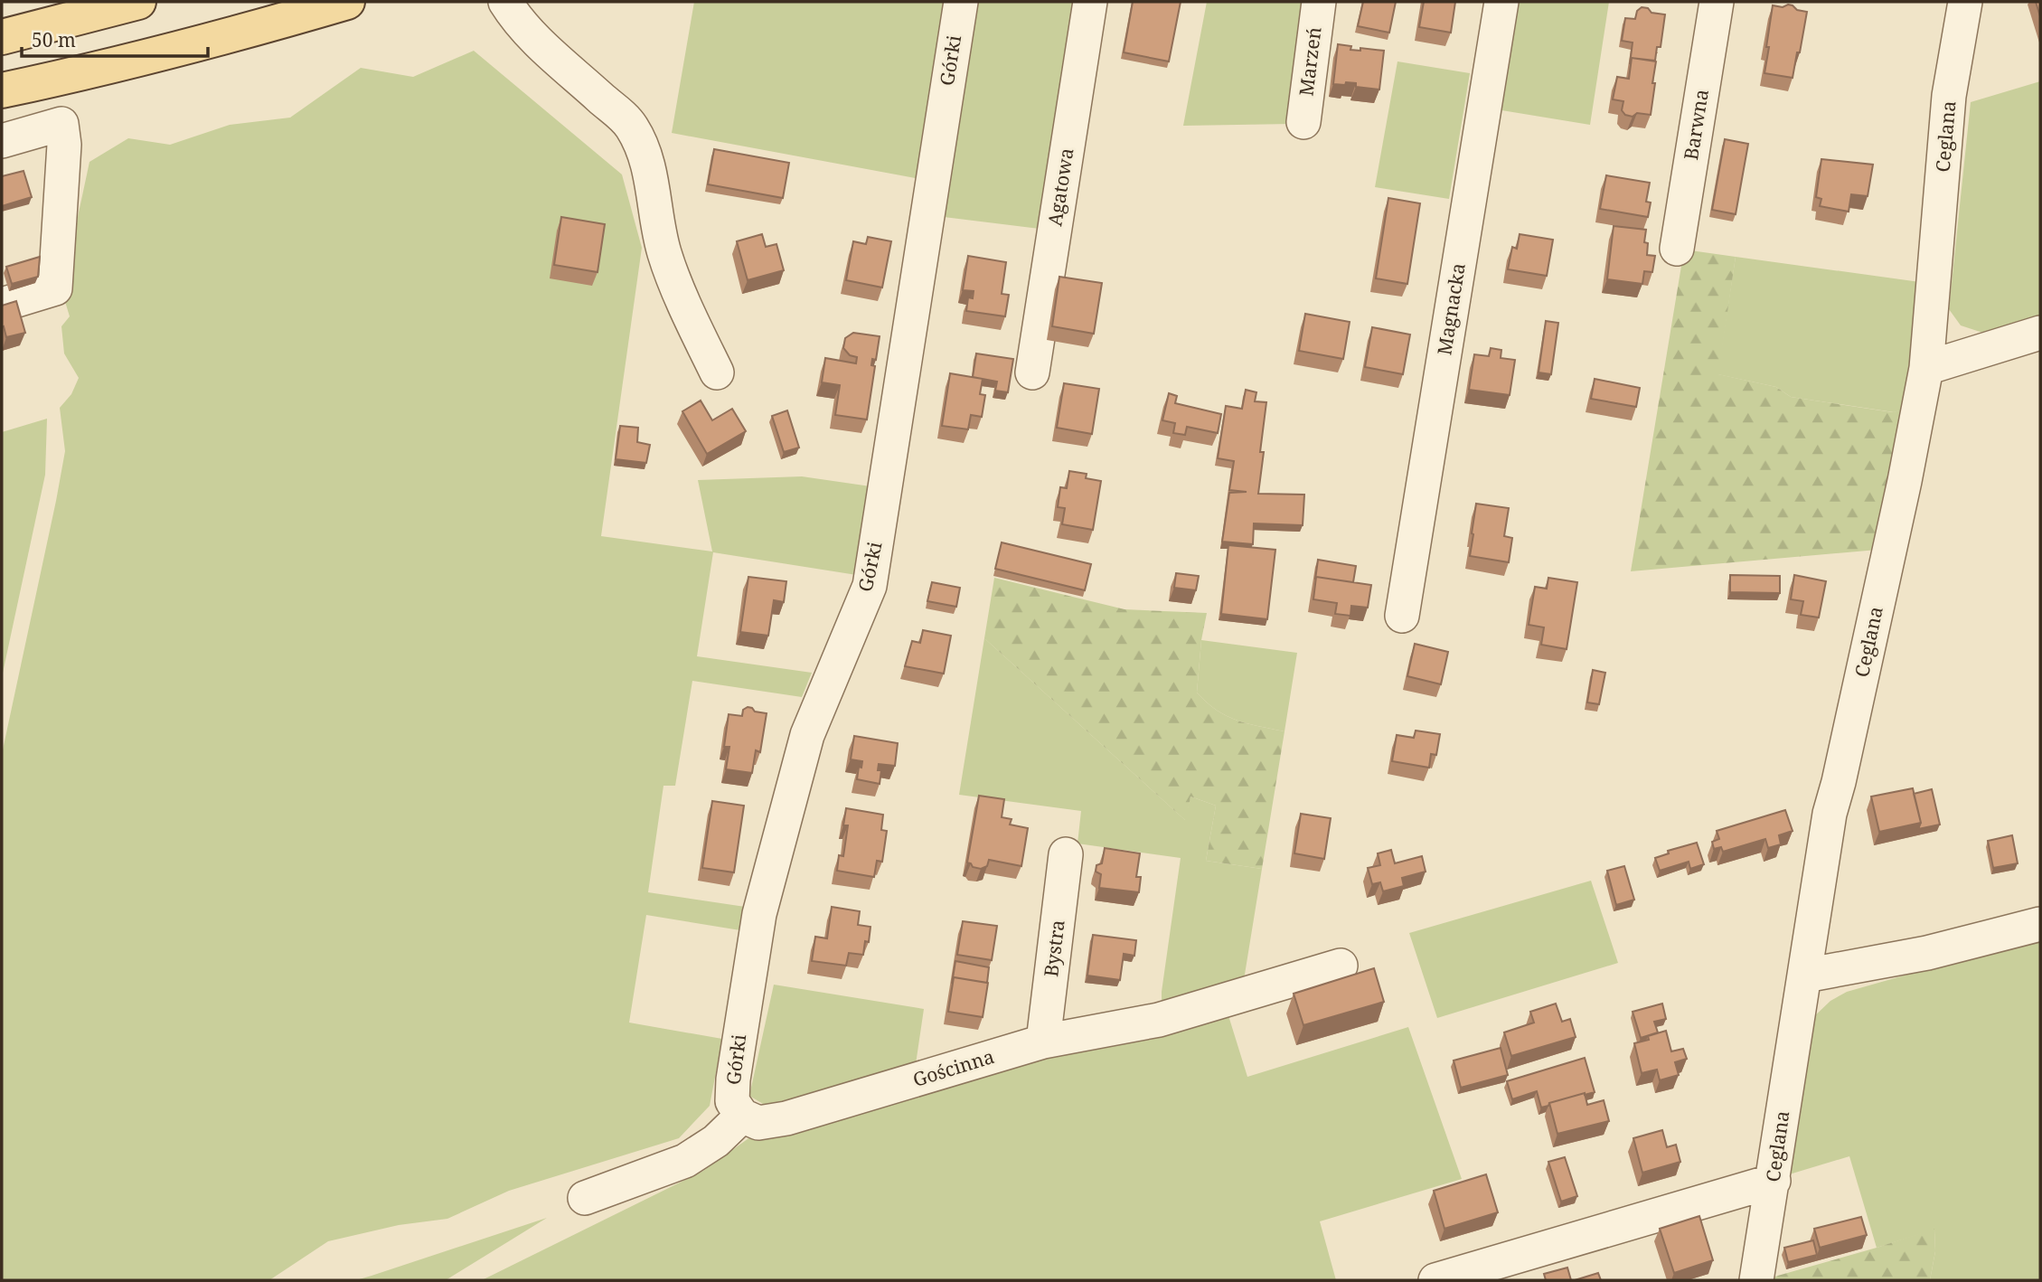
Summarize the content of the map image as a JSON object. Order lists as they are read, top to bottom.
{
  "streets": {
    "street": [
      "Górki",
      "Marzeń",
      "Barwna",
      "Ceglana",
      "Agatowa",
      "Magnacka",
      "Bystra",
      "Gościnna"
    ]
  },
  "crossings": [
    ["Górki", "Gościnna"],
    ["Bystra", "Gościnna"]
  ],
  "scale_bar": "50 m"
}
